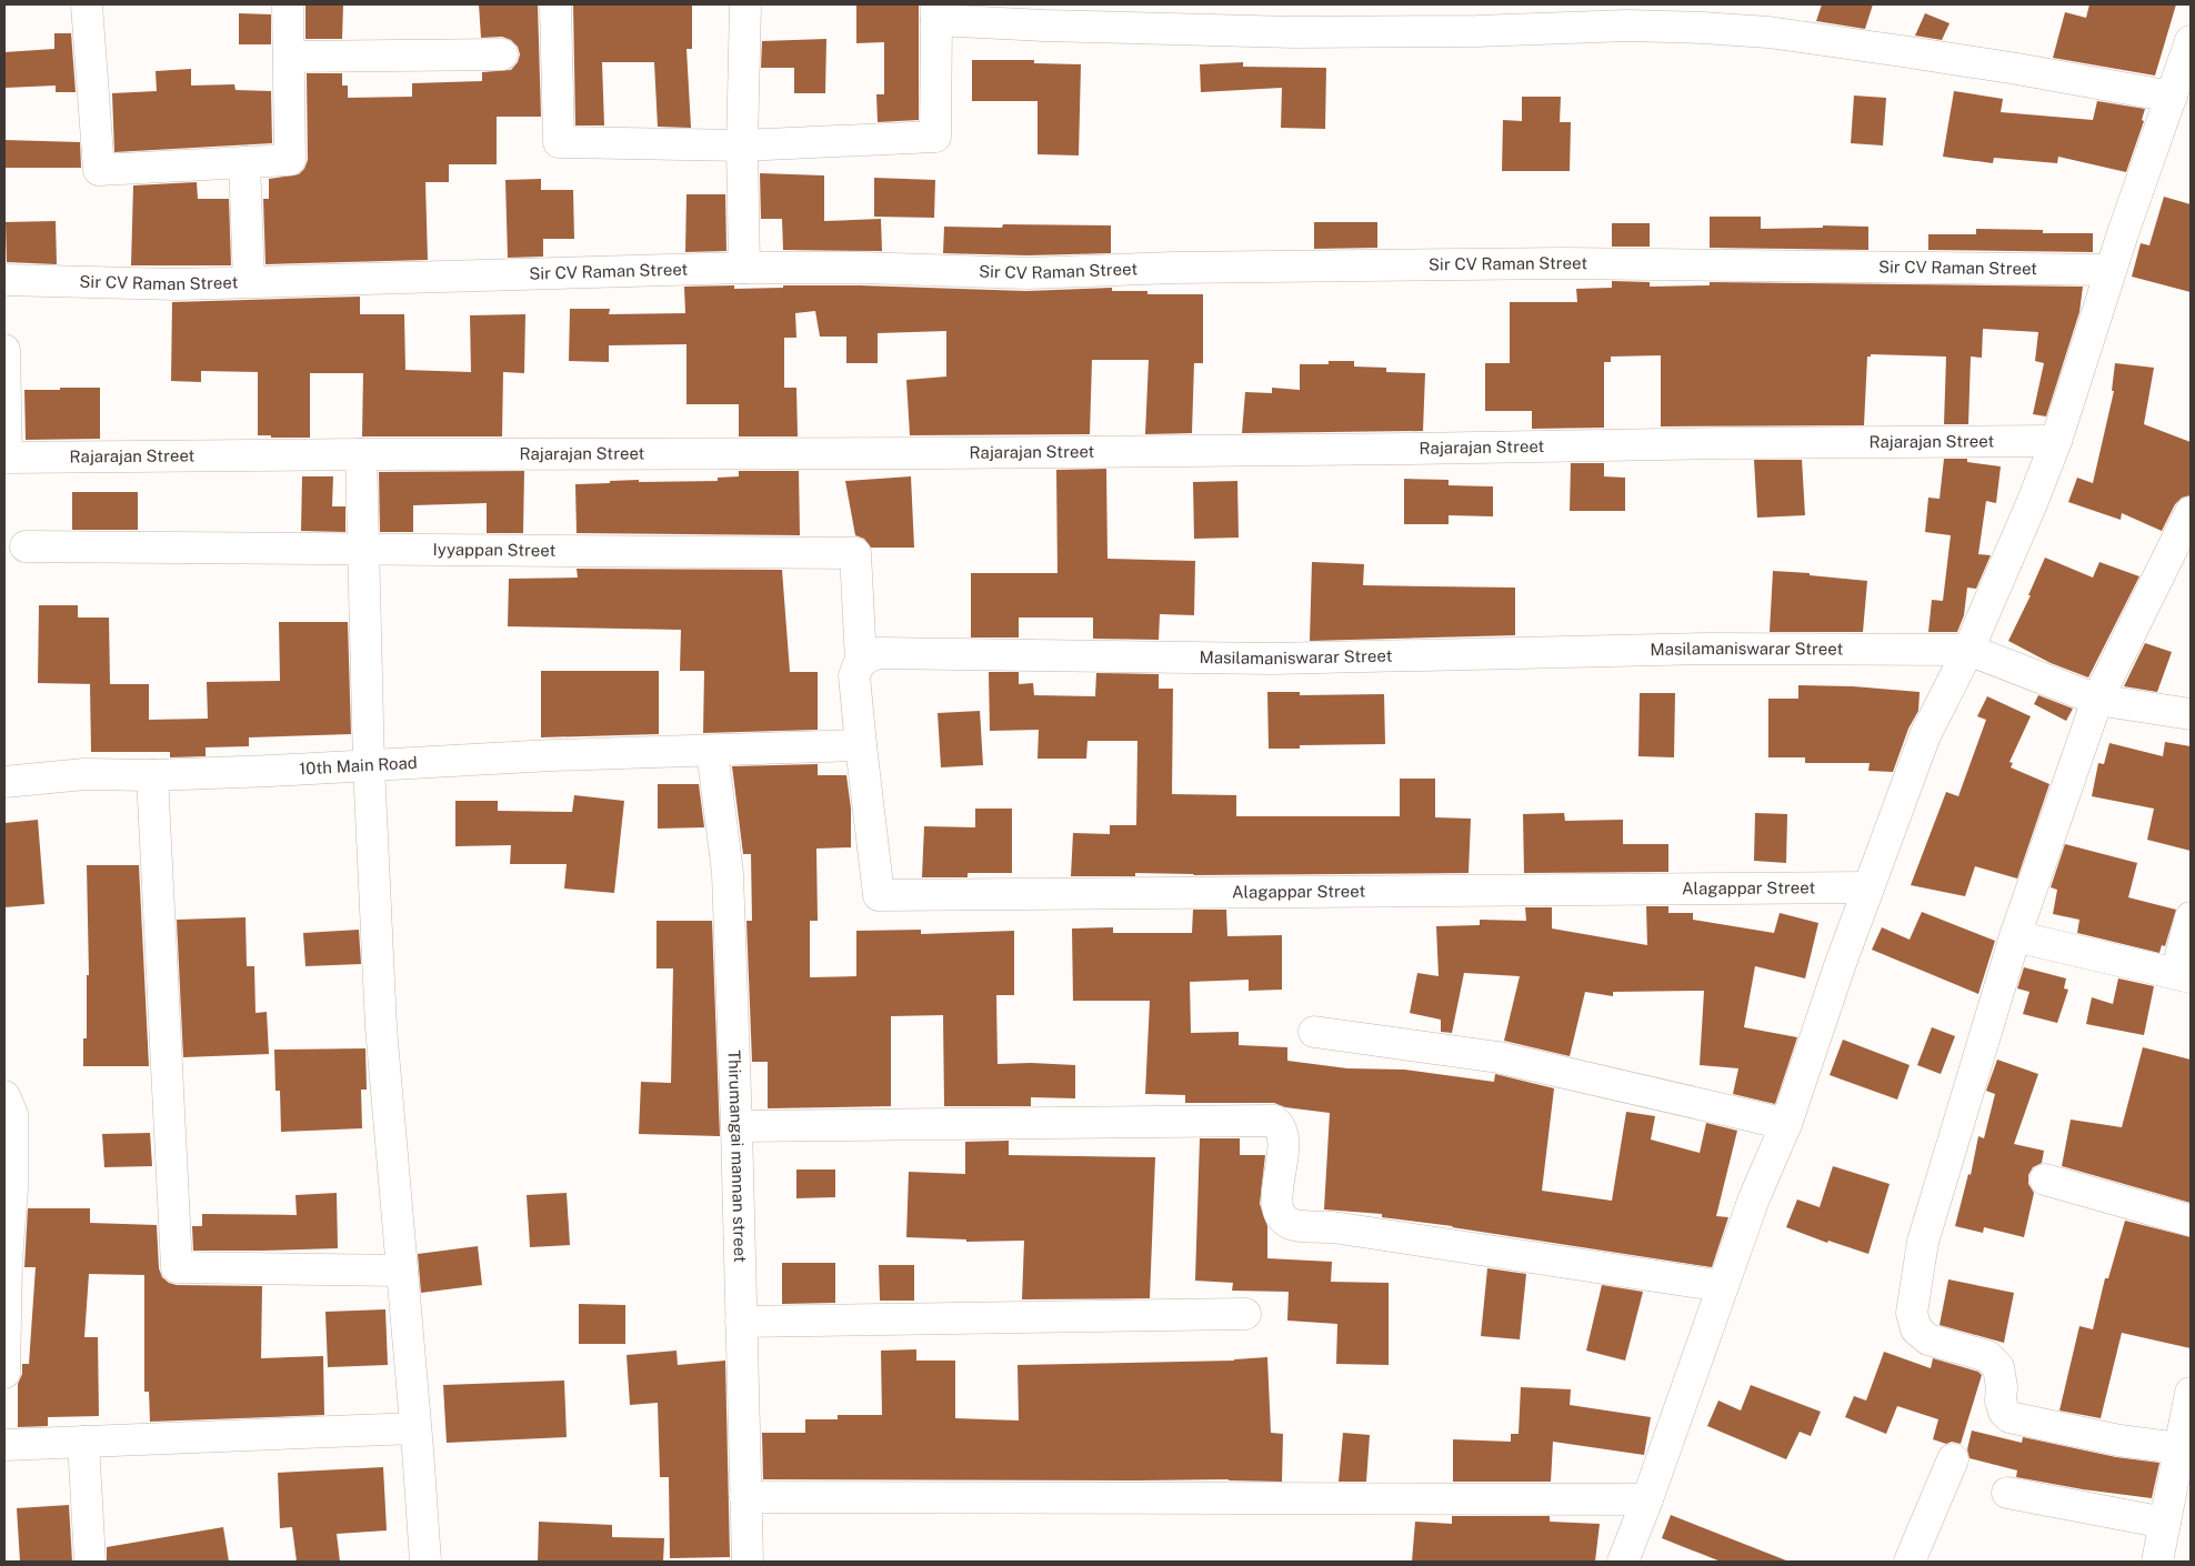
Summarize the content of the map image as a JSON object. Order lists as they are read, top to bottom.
{
  "streets": {
    "street": [
      "Sir CV Raman Street",
      "Rajarajan Street",
      "Iyyappan Street",
      "Masilamaniswarar Street",
      "10th Main Road",
      "Alagappar Street",
      "Thirumangai mannan street"
    ]
  },
  "crossings": [
    ["Iyyappan Street", "Masilamaniswarar Street"],
    ["10th Main Road", "Thirumangai mannan street"]
  ]
}
